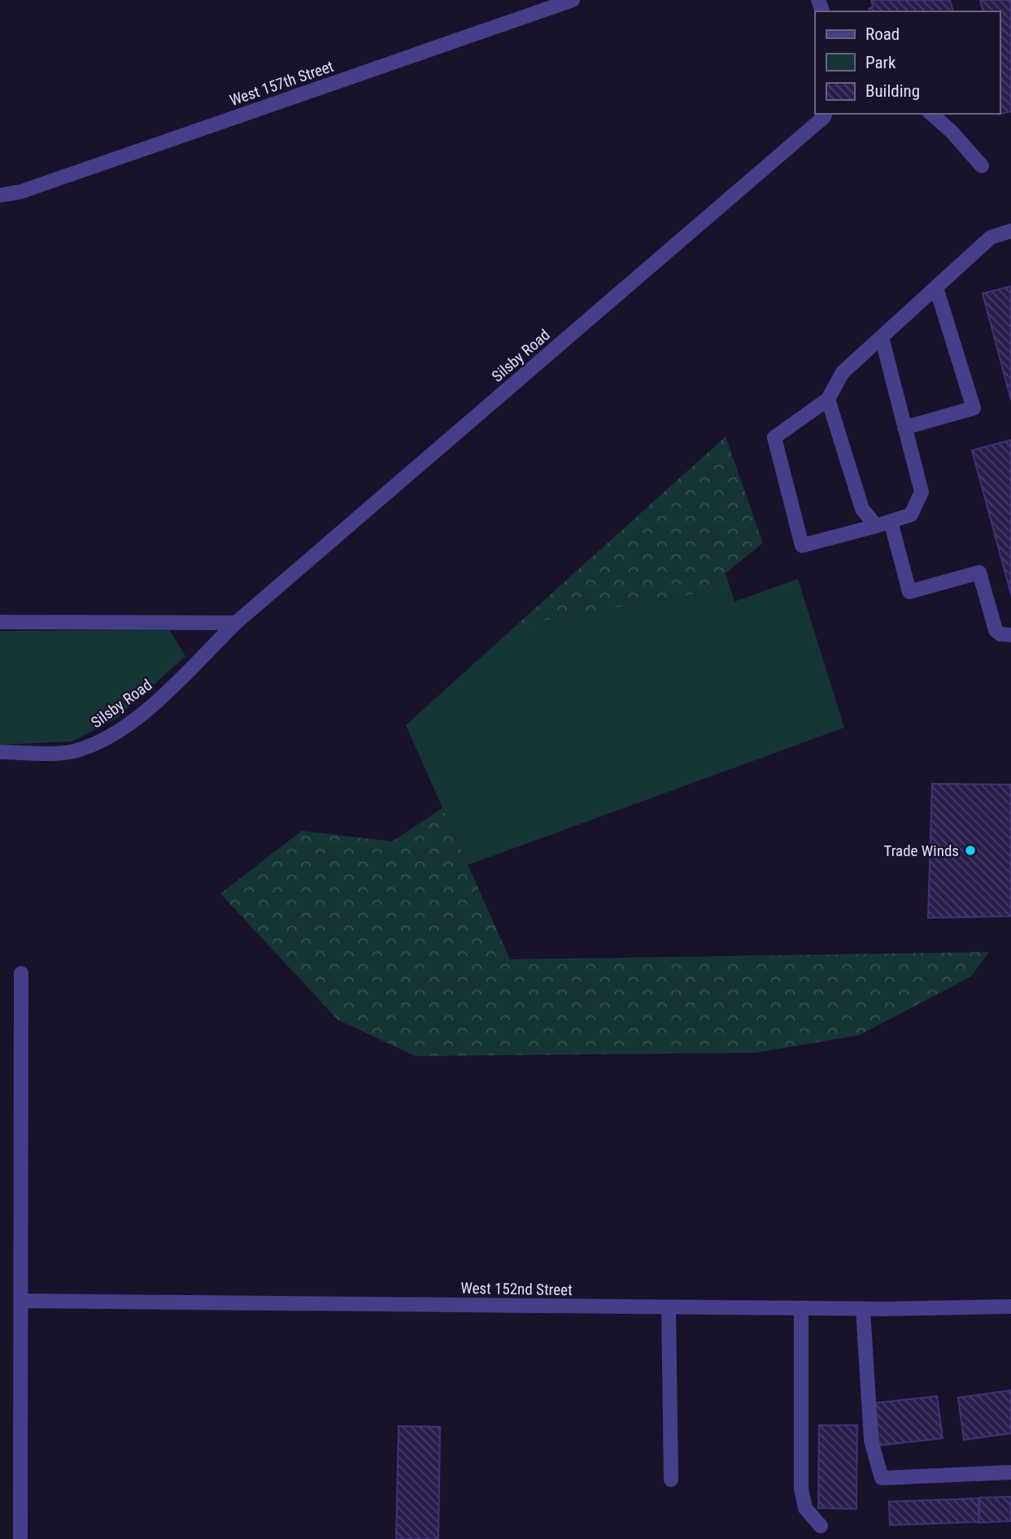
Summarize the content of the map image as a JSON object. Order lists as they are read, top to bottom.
{
  "streets": {
    "street": ["West 157th Street", "Silsby Road", "West 152nd Street"]
  },
  "places": ["Trade Winds"],
  "legend": ["Road", "Park", "Building"]
}
